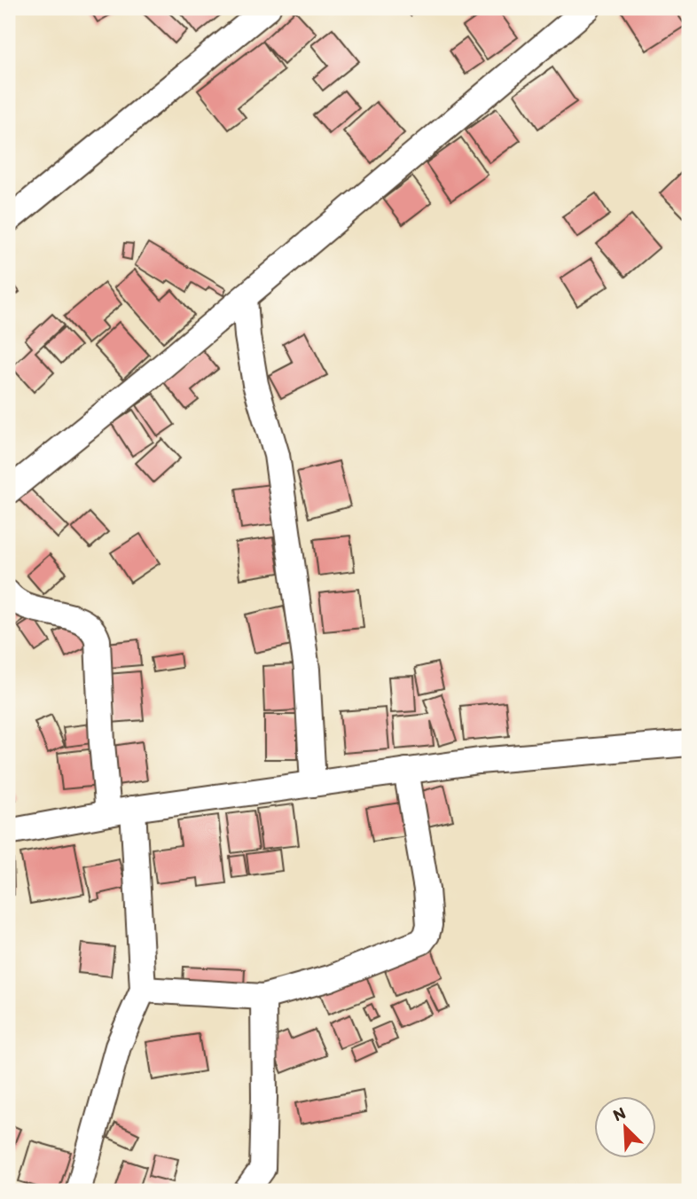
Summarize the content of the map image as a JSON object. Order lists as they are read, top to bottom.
{
  "north": "top left"
}
